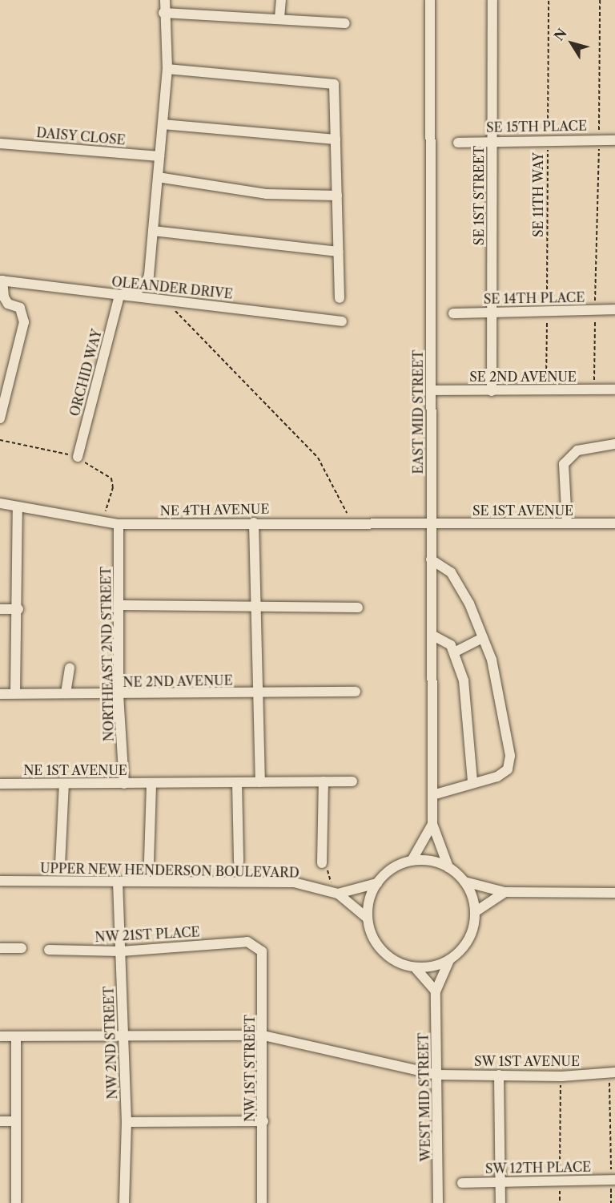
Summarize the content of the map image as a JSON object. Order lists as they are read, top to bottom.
{
  "streets": {
    "street": [
      "SE 15TH PLACE",
      "DAISY CLOSE",
      "SE 1ST STREET",
      "OLEANDER DRIVE",
      "SE 14TH PLACE",
      "ORCHID WAY",
      "SE 2ND AVENUE",
      "EAST MID STREET",
      "NE 4TH AVENUE",
      "SE 1ST AVENUE",
      "NORTHEAST 2ND STREET",
      "NE 2ND AVENUE",
      "NE 1ST AVENUE",
      "UPPER NEW HENDERSON BOULEVARD",
      "NW 21ST PLACE",
      "NW 2ND STREET",
      "SW 1ST AVENUE",
      "NW 1ST STREET",
      "WEST MID STREET",
      "SW 12TH PLACE"
    ],
    "path": ["SE 11TH WAY"]
  },
  "crossings": [
    ["SE 15TH PLACE", "SE 11TH WAY"],
    ["SE 15TH PLACE", "SE 1ST STREET"],
    ["SE 11TH WAY", "SE 14TH PLACE"],
    ["SE 11TH WAY", "SE 2ND AVENUE"],
    ["SE 1ST STREET", "SE 14TH PLACE"],
    ["SE 1ST STREET", "SE 2ND AVENUE"],
    ["OLEANDER DRIVE", "ORCHID WAY"],
    ["SE 2ND AVENUE", "EAST MID STREET"],
    ["EAST MID STREET", "NE 4TH AVENUE"],
    ["EAST MID STREET", "SE 1ST AVENUE"],
    ["EAST MID STREET", "UPPER NEW HENDERSON BOULEVARD"],
    ["EAST MID STREET", "WEST MID STREET"],
    ["NE 4TH AVENUE", "SE 1ST AVENUE"],
    ["NE 4TH AVENUE", "NORTHEAST 2ND STREET"],
    ["NORTHEAST 2ND STREET", "NE 2ND AVENUE"],
    ["NORTHEAST 2ND STREET", "NE 1ST AVENUE"],
    ["UPPER NEW HENDERSON BOULEVARD", "NW 2ND STREET"],
    ["UPPER NEW HENDERSON BOULEVARD", "WEST MID STREET"],
    ["NW 21ST PLACE", "NW 2ND STREET"],
    ["NW 21ST PLACE", "NW 1ST STREET"],
    ["NW 2ND STREET", "SW 1ST AVENUE"],
    ["SW 1ST AVENUE", "NW 1ST STREET"],
    ["SW 1ST AVENUE", "WEST MID STREET"]
  ],
  "north": "top left"
}
